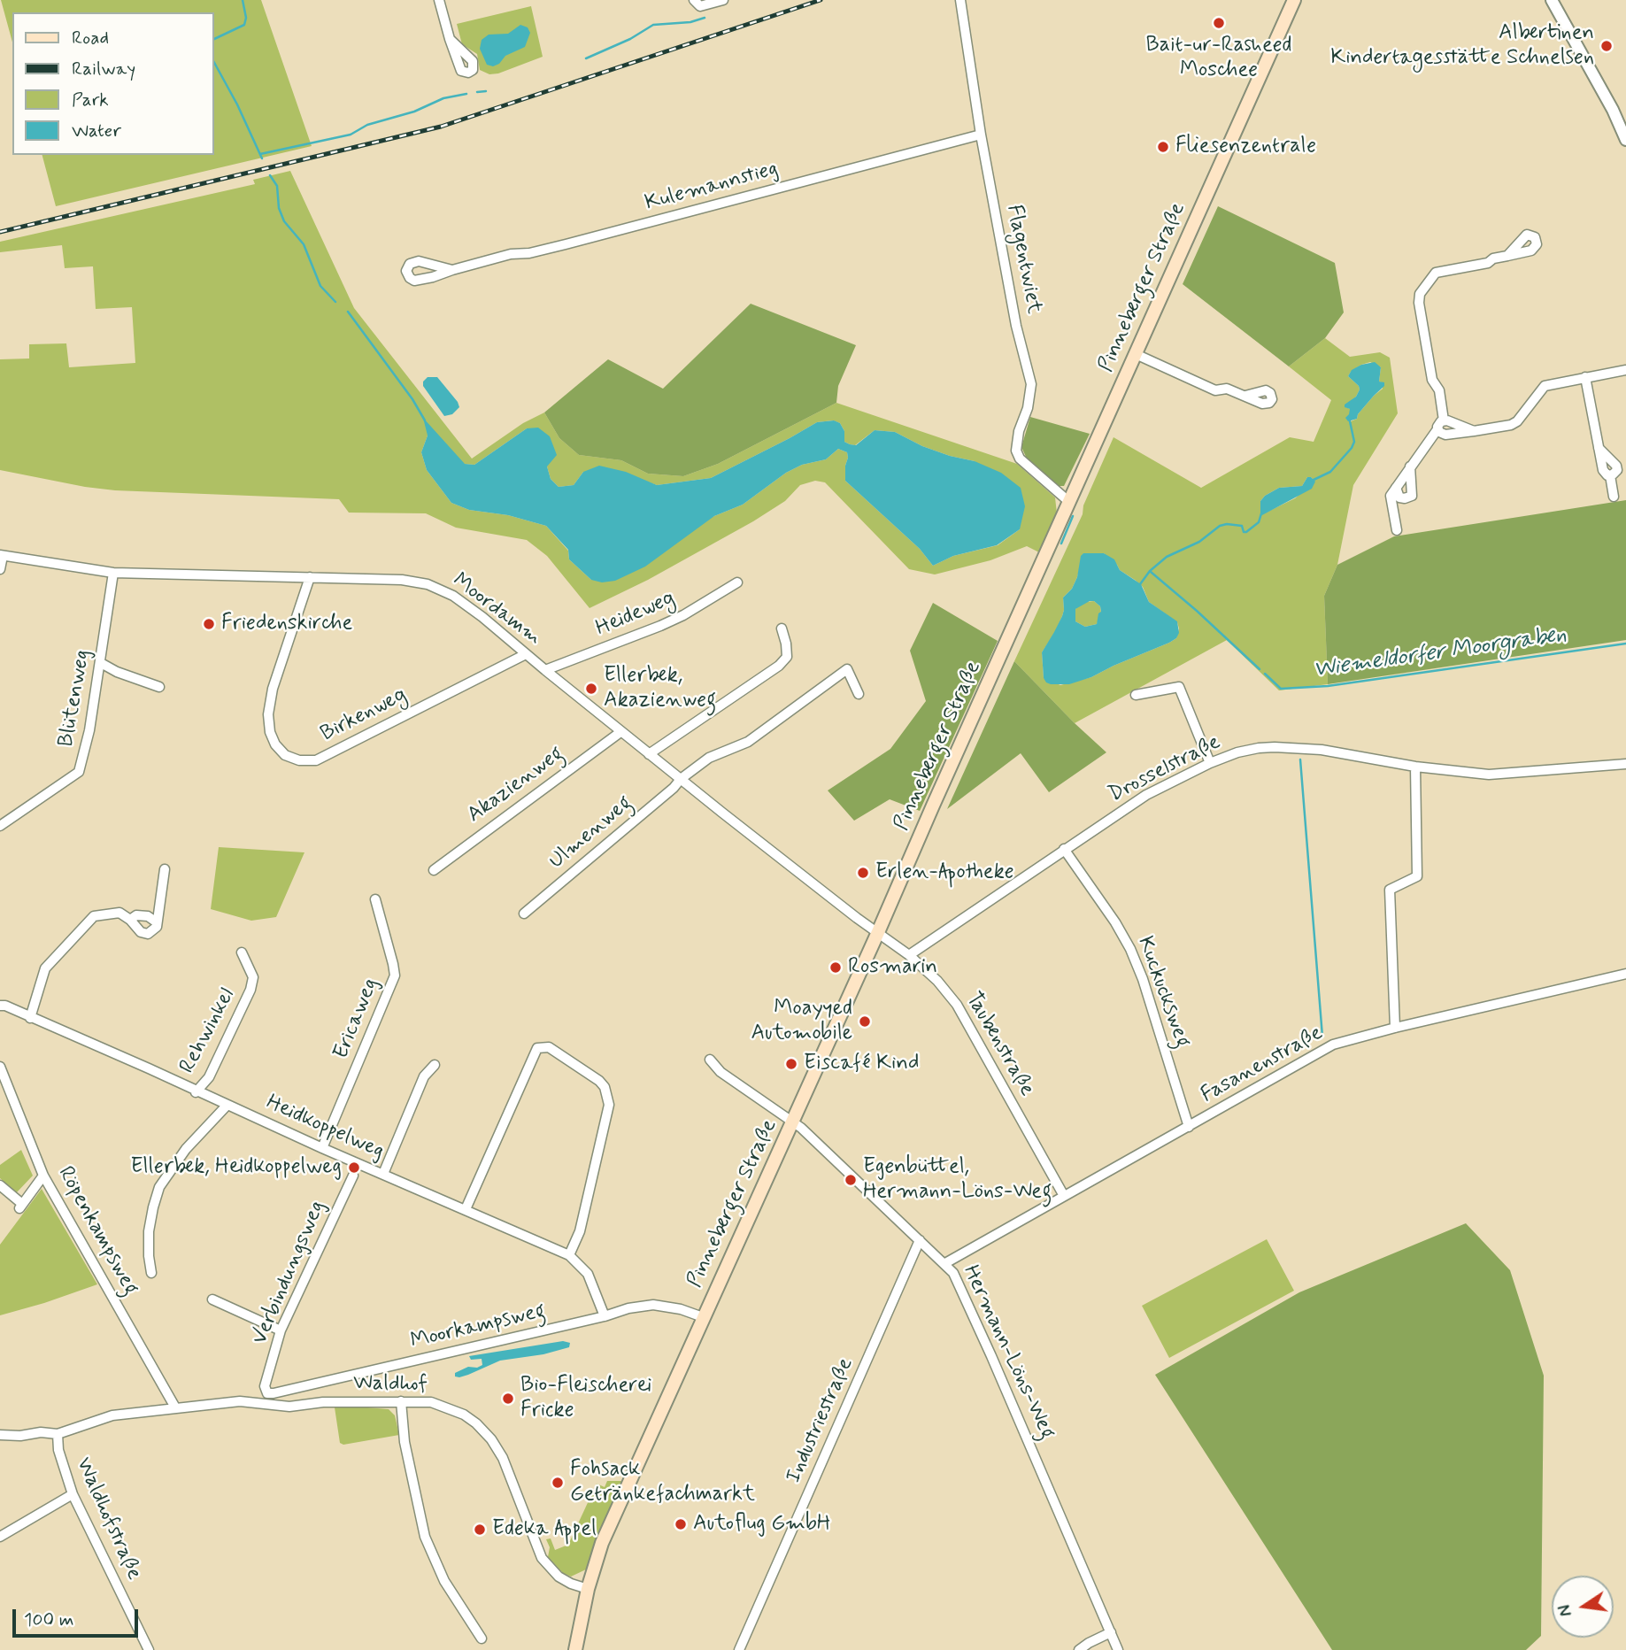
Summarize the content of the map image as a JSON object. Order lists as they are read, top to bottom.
{
  "streets": {
    "main road": ["Pinneberger Straße"],
    "street": [
      "Kulemannstieg",
      "Flagentwiet",
      "Moordamm",
      "Heideweg",
      "Blütenweg",
      "Birkenweg",
      "Drosselstraße",
      "Akazienweg",
      "Ulmenweg",
      "Kuckucksweg",
      "Ericaweg",
      "Rehwinkel",
      "Taubenstraße",
      "Fasanenstraße",
      "Heidkoppelweg",
      "Röpenkampsweg",
      "Verbindungsweg",
      "Moorkampsweg",
      "Hermann-Löns-Weg",
      "Waldhof",
      "Industriestraße",
      "Waldhofstraße"
    ]
  },
  "crossings": [
    ["Kulemannstieg", "Flagentwiet"],
    ["Flagentwiet", "Pinneberger Straße"],
    ["Pinneberger Straße", "Moordamm"],
    ["Pinneberger Straße", "Taubenstraße"],
    ["Pinneberger Straße", "Moorkampsweg"],
    ["Pinneberger Straße", "Hermann-Löns-Weg"],
    ["Pinneberger Straße", "Waldhof"],
    ["Moordamm", "Heideweg"],
    ["Moordamm", "Blütenweg"],
    ["Moordamm", "Birkenweg"],
    ["Moordamm", "Akazienweg"],
    ["Moordamm", "Ulmenweg"],
    ["Moordamm", "Taubenstraße"],
    ["Drosselstraße", "Kuckucksweg"],
    ["Drosselstraße", "Taubenstraße"],
    ["Kuckucksweg", "Fasanenstraße"],
    ["Ericaweg", "Heidkoppelweg"],
    ["Rehwinkel", "Heidkoppelweg"],
    ["Taubenstraße", "Fasanenstraße"],
    ["Fasanenstraße", "Hermann-Löns-Weg"],
    ["Heidkoppelweg", "Moorkampsweg"],
    ["Röpenkampsweg", "Waldhof"],
    ["Verbindungsweg", "Moorkampsweg"],
    ["Hermann-Löns-Weg", "Industriestraße"]
  ],
  "water": ["Wiemeldorfer Moorgraben"],
  "places": [
    "Bait-ur-Rasheed Moschee",
    "Albertinen Kindertagesstätte Schnelsen",
    "Fliesenzentrale",
    "Friedenskirche",
    "Ellerbek, Akazienweg",
    "Erlen-Apotheke",
    "Rosmarin",
    "Moayyed Automobile",
    "Eiscafé Kind",
    "Ellerbek, Heidkoppelweg",
    "Egenbüttel, Hermann-Löns-Weg",
    "Bio-Fleischerei Fricke",
    "Fohsack Getränkefachmarkt",
    "Autoflug GmbH",
    "Edeka Appel"
  ],
  "legend": [
    "Road",
    "Railway",
    "Park",
    "Water"
  ],
  "scale_bar": "100 m",
  "north": "left"
}
